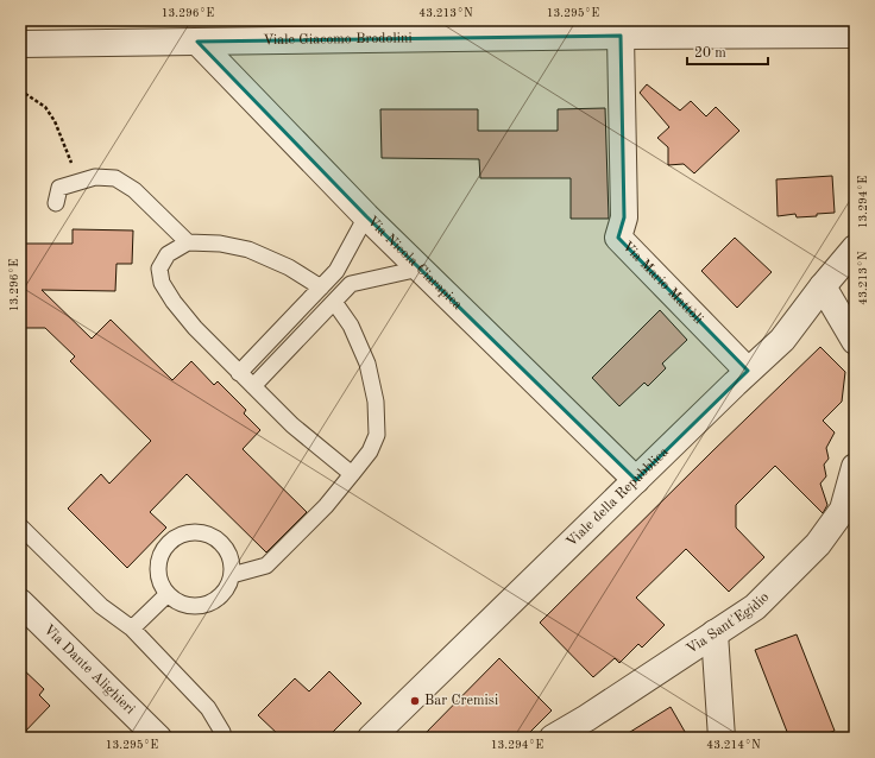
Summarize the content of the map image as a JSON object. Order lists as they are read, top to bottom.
{
  "streets": {
    "street": [
      "Viale Giacomo Brodolini",
      "Via Nicola Ciarapica",
      "Via Mario Mattòli",
      "Viale della Repubblica",
      "Via Sant'Egidio",
      "Via Dante Alighieri"
    ]
  },
  "crossings": [
    ["Viale Giacomo Brodolini", "Via Nicola Ciarapica"],
    ["Viale Giacomo Brodolini", "Via Mario Mattòli"],
    ["Via Nicola Ciarapica", "Viale della Repubblica"],
    ["Via Mario Mattòli", "Viale della Repubblica"]
  ],
  "places": ["Bar Cremisi"],
  "scale_bar": "20 m",
  "coordinates": [
    "13.296°E",
    "43.213°N",
    "13.295°E",
    "13.294°E",
    "43.214°N"
  ]
}
